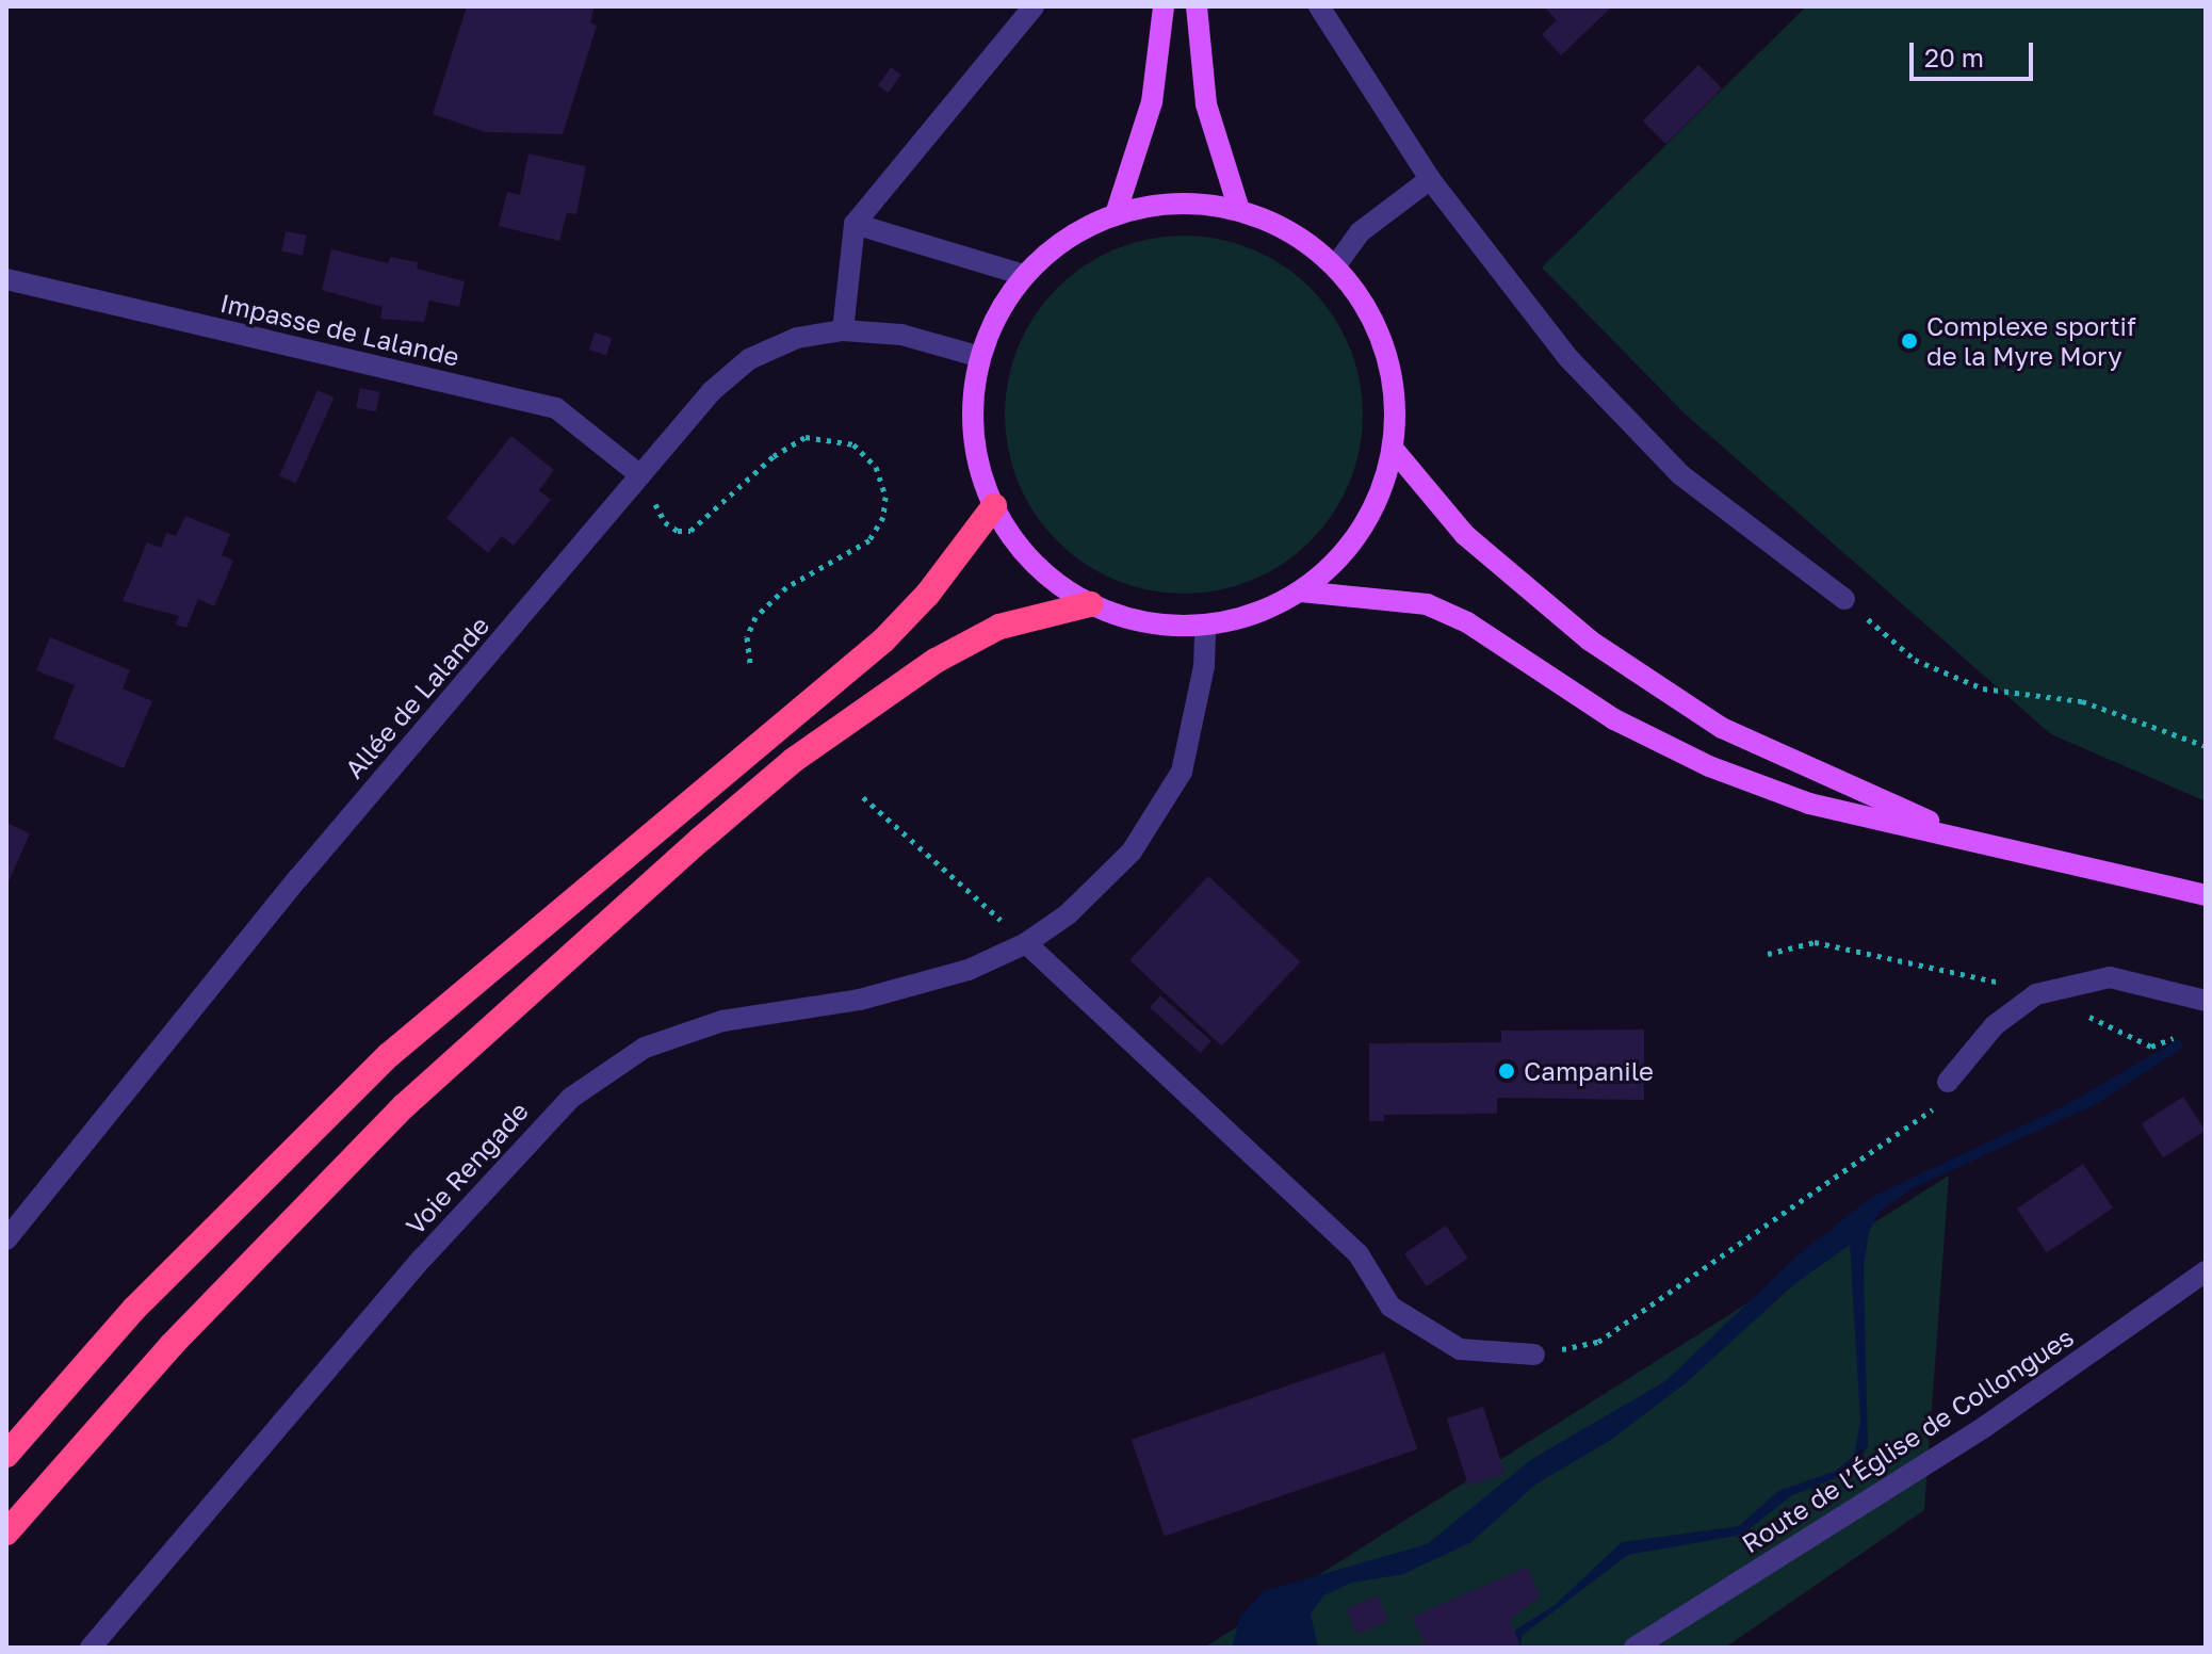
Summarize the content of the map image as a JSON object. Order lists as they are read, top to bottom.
{
  "streets": {
    "street": [
      "Impasse de Lalande",
      "Allée de Lalande",
      "Voie Rengade",
      "Route de l’Église de Collongues"
    ]
  },
  "crossings": [
    ["Impasse de Lalande", "Allée de Lalande"]
  ],
  "places": ["Complexe sportif de la Myre Mory", "Campanile"],
  "scale_bar": "20 m"
}
